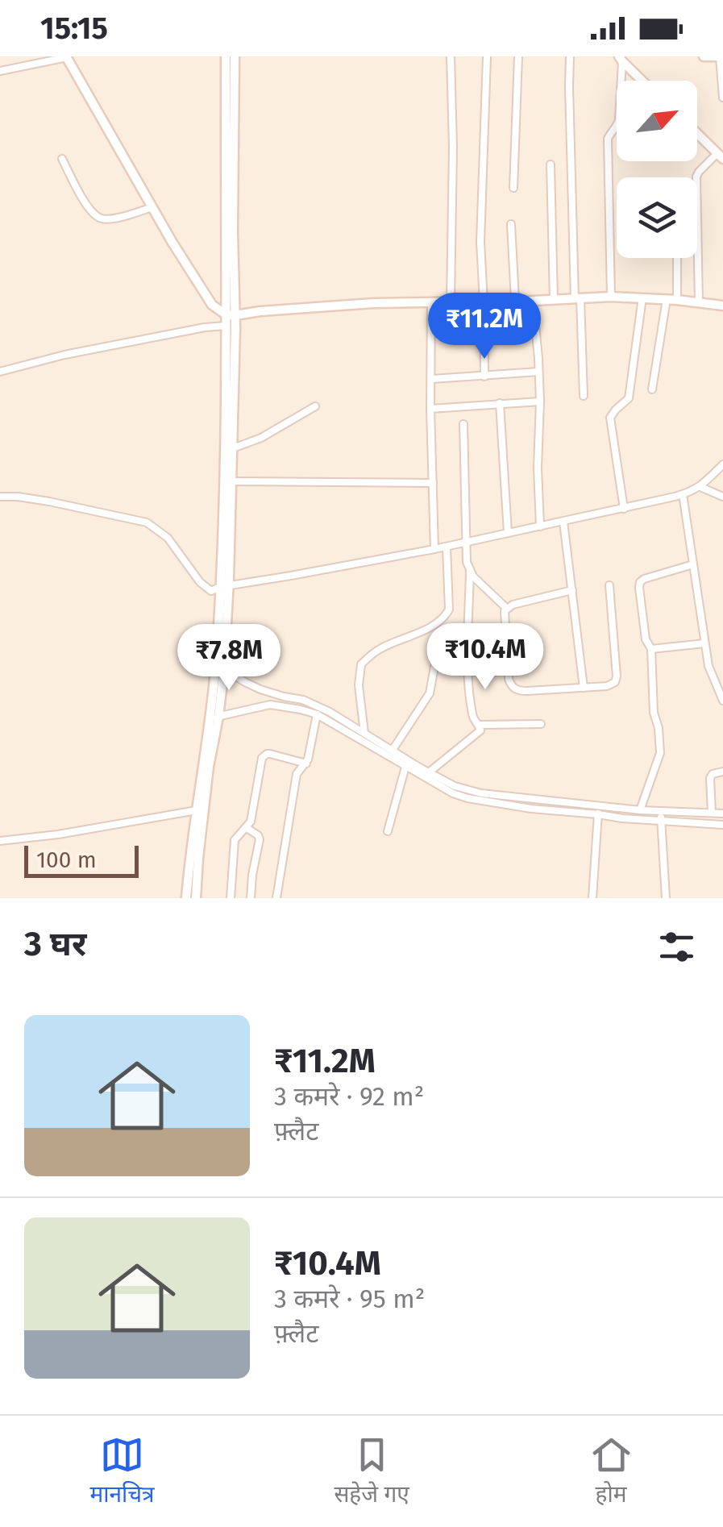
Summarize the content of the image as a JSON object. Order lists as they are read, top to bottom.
{
  "scale_bar": "100 m",
  "north": "top right",
  "page": {
    "status": "15:15",
    "price": ["₹11.2M", "₹10.4M", "₹7.8M"],
    "scale": "100 m",
    "heading": "3 घर",
    "list": [
      {
        "name": "₹11.2M",
        "note": "3 कमरे · 92 m² · फ़्लैट"
      },
      {
        "name": "₹10.4M",
        "note": "3 कमरे · 95 m² · फ़्लैट"
      }
    ],
    "tabs": ["मानचित्र", "सहेजे गए", "होम"]
  }
}
